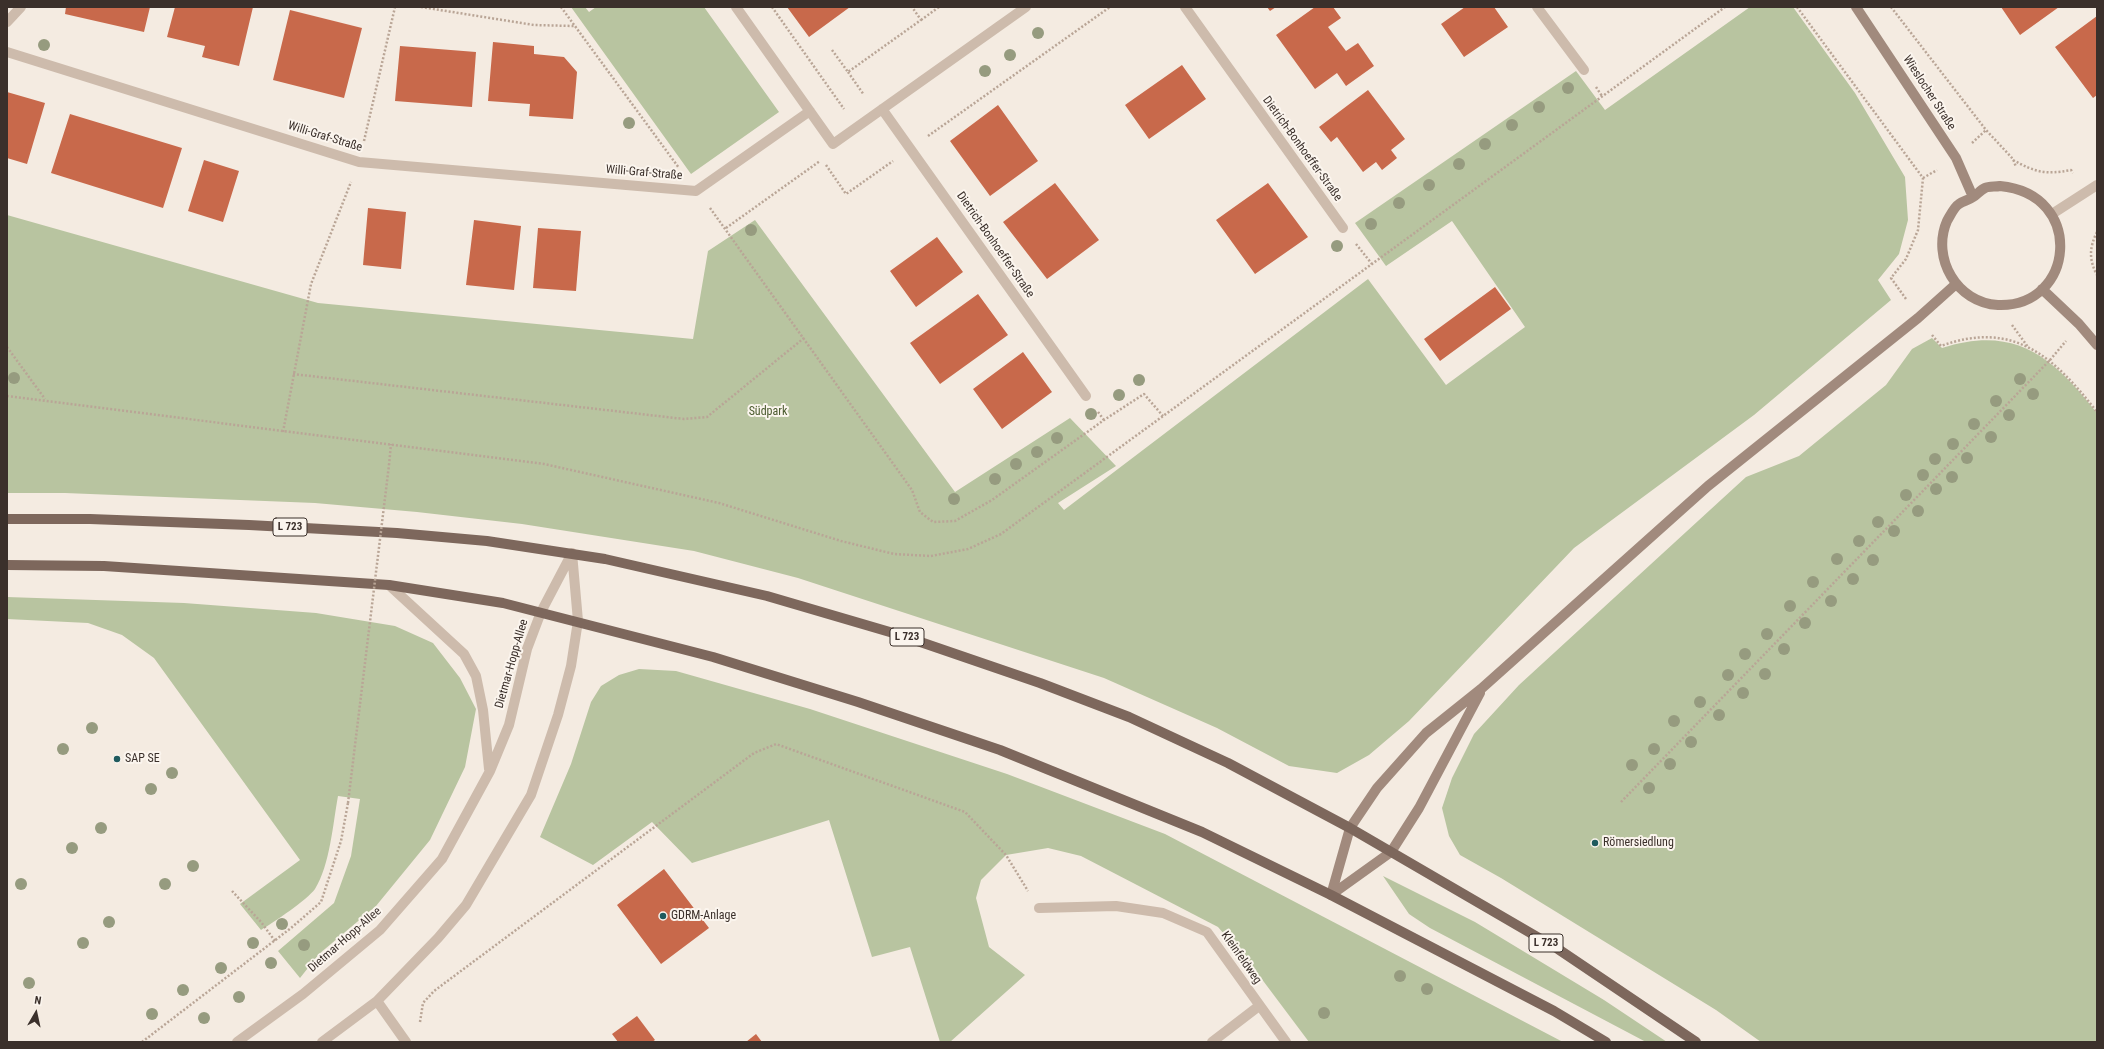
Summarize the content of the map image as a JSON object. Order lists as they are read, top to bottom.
{
  "streets": {
    "main road": ["L 723"],
    "street": [
      "Wieslocher Straße",
      "Willi-Graf-Straße",
      "Dietrich-Bonhoeffer-Straße",
      "Dietmar-Hopp-Allee",
      "Kleinfeldweg"
    ]
  },
  "crossings": [
    ["L 723", "Dietmar-Hopp-Allee"]
  ],
  "parks": ["Südpark"],
  "places": ["SAP SE", "Römersiedlung", "GDRM-Anlage"],
  "north": "top"
}
